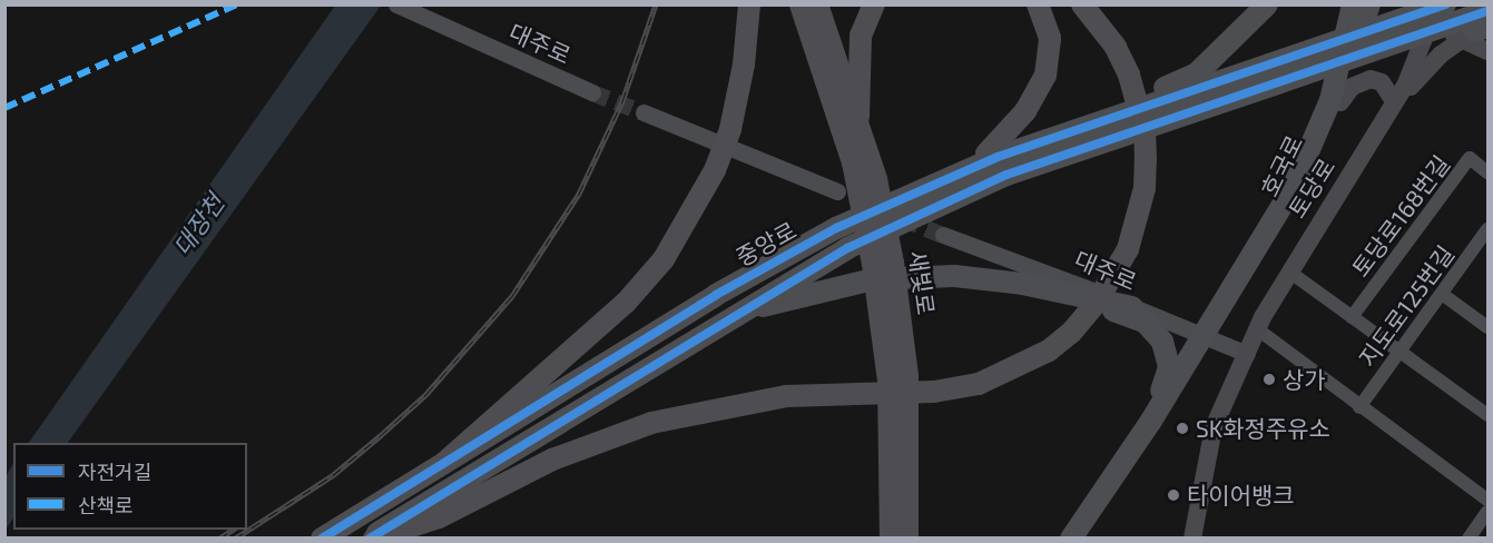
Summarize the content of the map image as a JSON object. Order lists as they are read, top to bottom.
{
  "streets": {
    "highway": ["새빛로"],
    "main road": ["호국로", "토당로", "중앙로"],
    "street": ["대주로", "토당로168번길", "지도로125번길"]
  },
  "crossings": [
    ["대주로", "호국로"],
    ["대주로", "토당로"]
  ],
  "water": ["대장천"],
  "places": ["상가", "SK화정주유소", "타이어뱅크"],
  "legend": ["자전거길", "산책로"]
}
